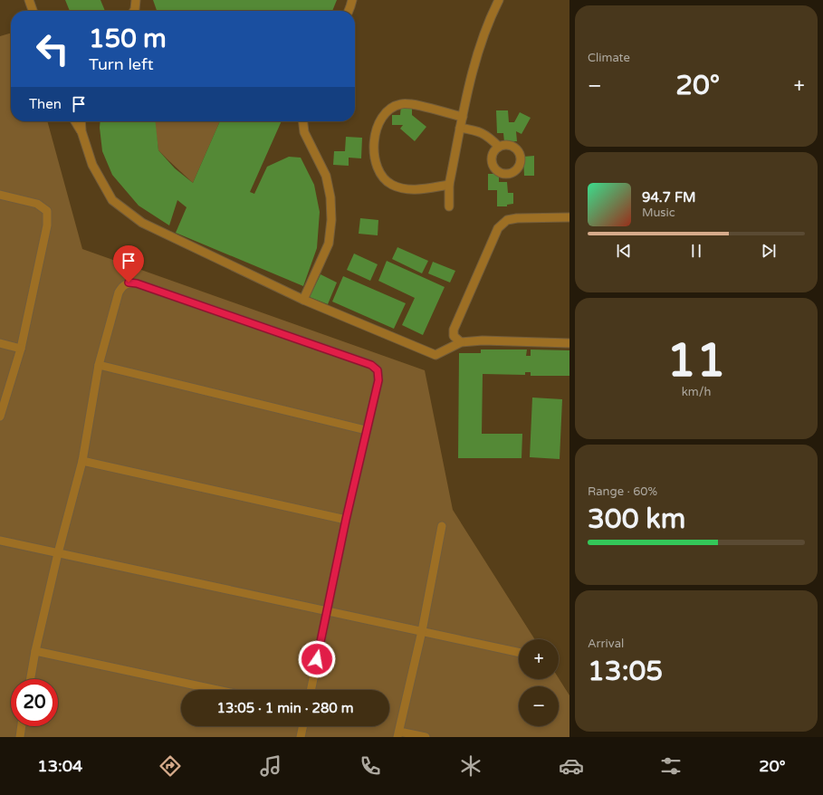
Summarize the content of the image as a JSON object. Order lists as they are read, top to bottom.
{
  "page": {
    "tile": [
      "Climate",
      ["11", "km/h"],
      ["Range · 60%", "300 km"],
      ["Arrival", "13:05"]
    ],
    "turn": ["150 m", "Turn left"],
    "heat": ["−", "20°", "+"],
    "then": "Then",
    "song": ["94.7 FM", "Music"],
    "map_buttons": ["+", "−"],
    "limit": "20",
    "trip": "13:05 · 1 min · 280 m",
    "tabs": ["13:04", "20°"]
  }
}
